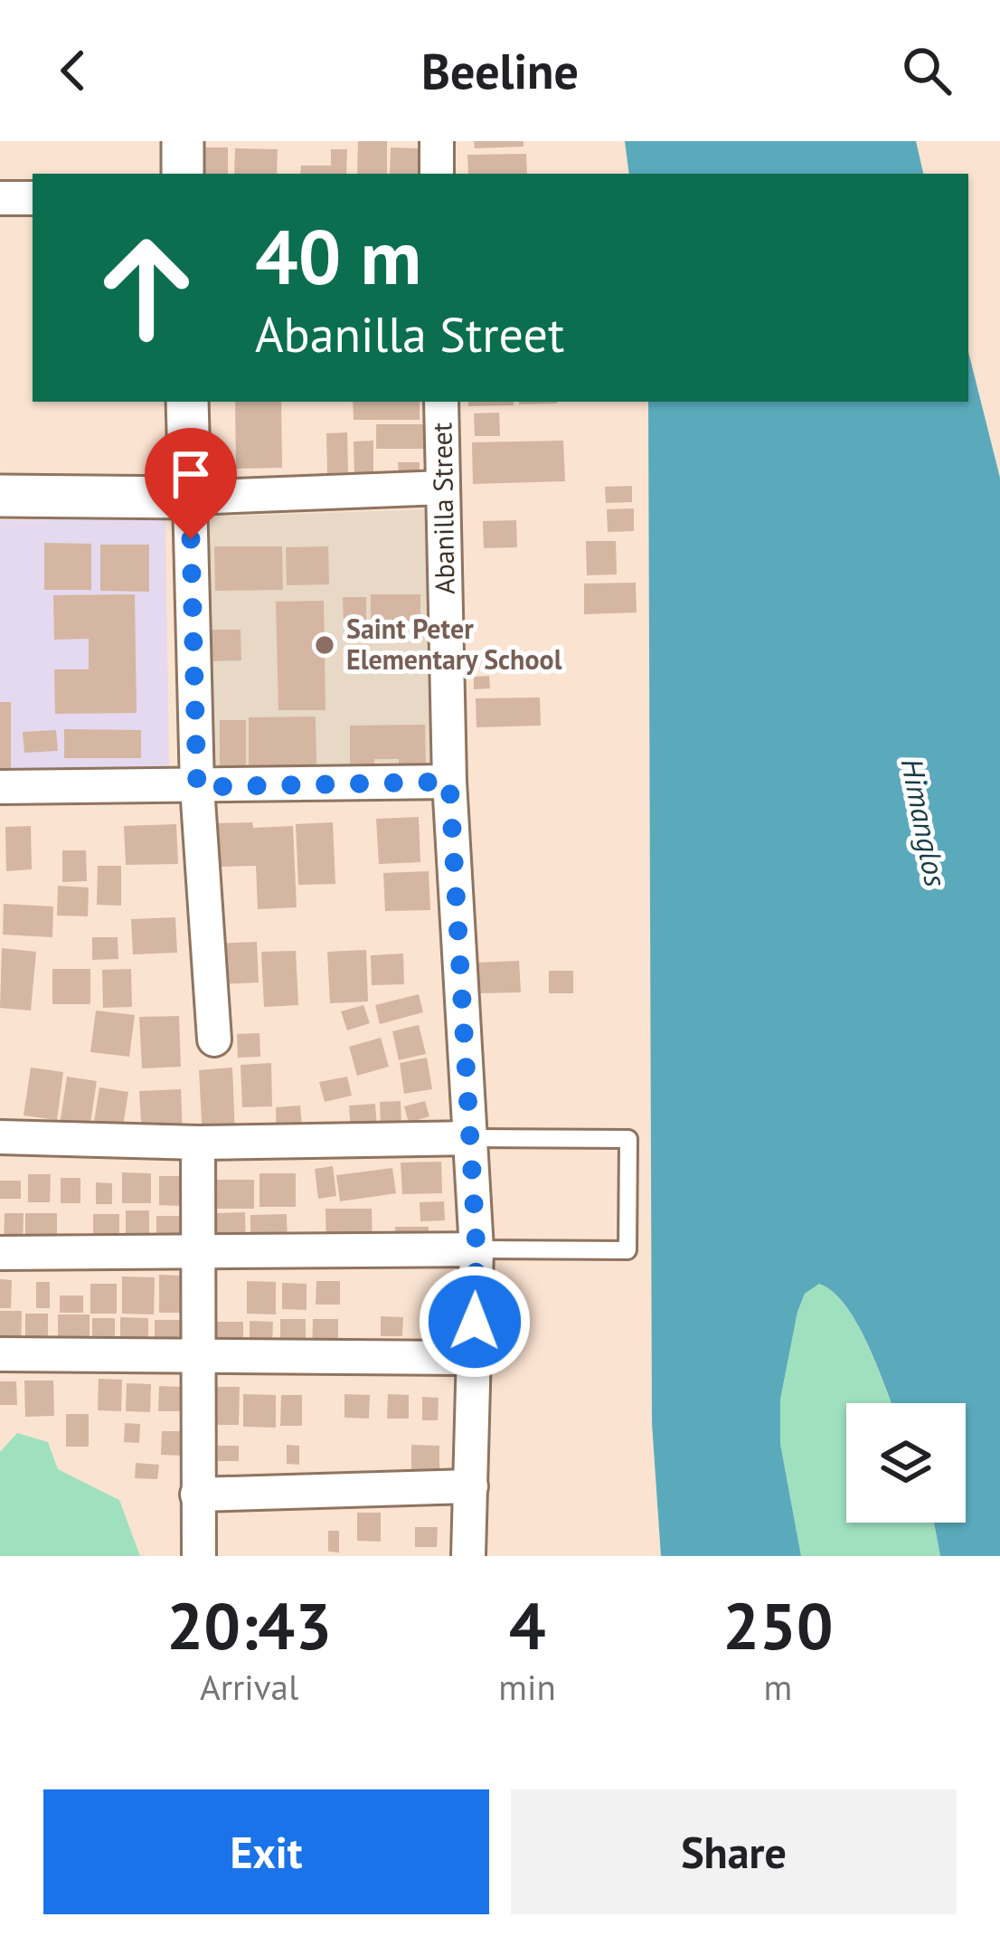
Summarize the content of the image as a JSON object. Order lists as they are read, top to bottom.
{
  "streets": {
    "street": ["Abanilla Street"]
  },
  "water": ["Himanglos"],
  "places": ["Saint Peter Elementary School"],
  "page": {
    "header": "Beeline",
    "turn": ["40 m", "Abanilla Street"],
    "eta": [
      "20:43",
      "Arrival",
      "4",
      "min",
      "250",
      "m"
    ],
    "buttons": ["Exit", "Share"]
  }
}
